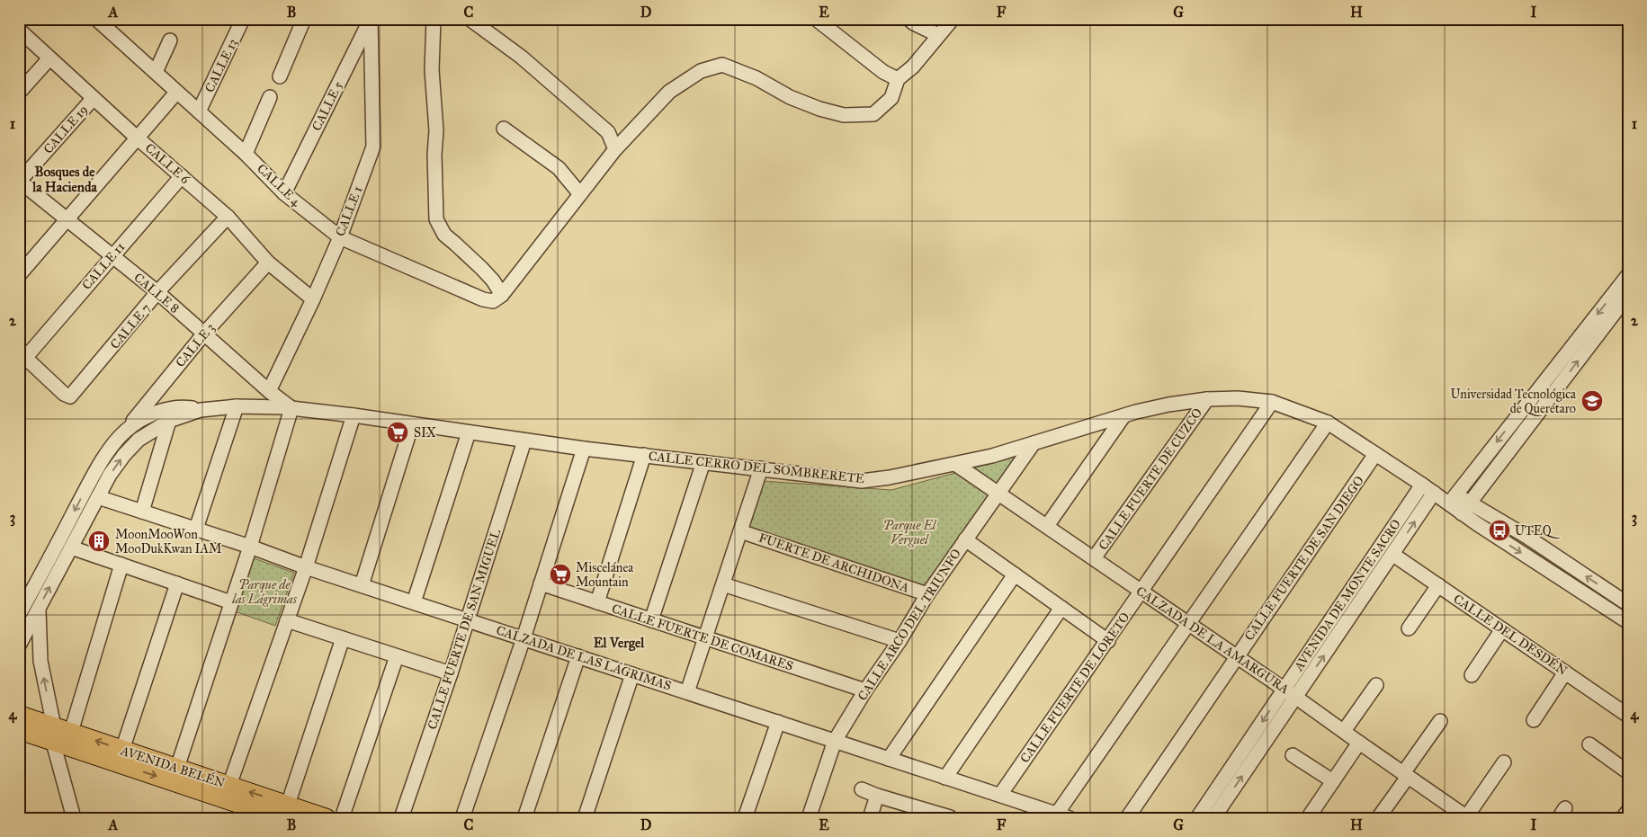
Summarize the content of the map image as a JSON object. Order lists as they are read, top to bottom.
{
  "streets": {
    "main road": ["AVENIDA BELÉN"],
    "street": [
      "CALLE 13",
      "CALLE 5",
      "CALLE 19",
      "CALLE 6",
      "CALLE 4",
      "CALLE 1",
      "CALLE 11",
      "CALLE 8",
      "CALLE 7",
      "CALLE 3",
      "CALLE CERRO DEL SOMBRERETE",
      "CALLE FUERTE DE CUZCO",
      "CALLE FUERTE DE SAN DIEGO",
      "FUERTE DE ARCHIDONA",
      "AVENIDA DE MONTE SACRO",
      "CALLE ARCO DEL TRIUNFO",
      "CALLE FUERTE DE SAN MIGUEL",
      "CALLE DEL DESDÉN",
      "CALLE FUERTE DE COMARES",
      "CALZADA DE LA AMARGURA",
      "CALZADA DE LAS LÁGRIMAS",
      "CALLE FUERTE DE LORETO"
    ]
  },
  "crossings": [
    ["CALLE 13", "CALLE 4"],
    ["CALLE 5", "CALLE 4"],
    ["CALLE 5", "CALLE 1"],
    ["CALLE 19", "CALLE 6"],
    ["CALLE 19", "CALLE 8"],
    ["CALLE 6", "CALLE 1"],
    ["CALLE 6", "CALLE 11"],
    ["CALLE 6", "CALLE 7"],
    ["CALLE 6", "CALLE 3"],
    ["CALLE 4", "CALLE 1"],
    ["CALLE 1", "CALLE 8"],
    ["CALLE 11", "CALLE 8"],
    ["CALLE 11", "CALLE 7"],
    ["CALLE 8", "CALLE 7"],
    ["CALLE 8", "CALLE 3"],
    ["CALLE 8", "CALLE CERRO DEL SOMBRERETE"],
    ["CALLE 3", "CALLE CERRO DEL SOMBRERETE"],
    ["CALLE CERRO DEL SOMBRERETE", "CALLE FUERTE DE CUZCO"],
    ["CALLE CERRO DEL SOMBRERETE", "CALLE FUERTE DE SAN DIEGO"],
    ["CALLE CERRO DEL SOMBRERETE", "AVENIDA DE MONTE SACRO"],
    ["CALLE CERRO DEL SOMBRERETE", "CALLE ARCO DEL TRIUNFO"],
    ["CALLE CERRO DEL SOMBRERETE", "CALLE FUERTE DE SAN MIGUEL"],
    ["CALLE CERRO DEL SOMBRERETE", "CALZADA DE LA AMARGURA"],
    ["CALLE CERRO DEL SOMBRERETE", "CALZADA DE LAS LÁGRIMAS"],
    ["CALLE CERRO DEL SOMBRERETE", "CALLE FUERTE DE LORETO"],
    ["CALLE FUERTE DE CUZCO", "CALZADA DE LA AMARGURA"],
    ["CALLE FUERTE DE SAN DIEGO", "CALZADA DE LA AMARGURA"],
    ["FUERTE DE ARCHIDONA", "CALLE ARCO DEL TRIUNFO"],
    ["AVENIDA DE MONTE SACRO", "CALLE DEL DESDÉN"],
    ["AVENIDA DE MONTE SACRO", "CALZADA DE LA AMARGURA"],
    ["CALLE ARCO DEL TRIUNFO", "CALLE FUERTE DE COMARES"],
    ["CALLE ARCO DEL TRIUNFO", "CALZADA DE LA AMARGURA"],
    ["CALLE ARCO DEL TRIUNFO", "CALZADA DE LAS LÁGRIMAS"],
    ["CALLE FUERTE DE SAN MIGUEL", "CALZADA DE LAS LÁGRIMAS"],
    ["CALZADA DE LA AMARGURA", "CALLE FUERTE DE LORETO"],
    ["CALZADA DE LAS LÁGRIMAS", "CALLE FUERTE DE LORETO"]
  ],
  "districts": ["Bosques de la Hacienda", "El Vergel"],
  "parks": ["Parque El Verguel", "Parque de las Lágrimas"],
  "places": {
    "school or university": ["Universidad Tecnológica de Querétaro"],
    "supermarket": ["SIX", "Miscelánea Mountain"],
    "bus stop": ["UTEQ"],
    "building": ["MoonMooWon MooDukKwan IAM"]
  },
  "grid": {
    "columns": [
      "A",
      "B",
      "C",
      "D",
      "E",
      "F",
      "G",
      "H",
      "I"
    ],
    "rows": [
      "1",
      "2",
      "3",
      "4"
    ]
  }
}
